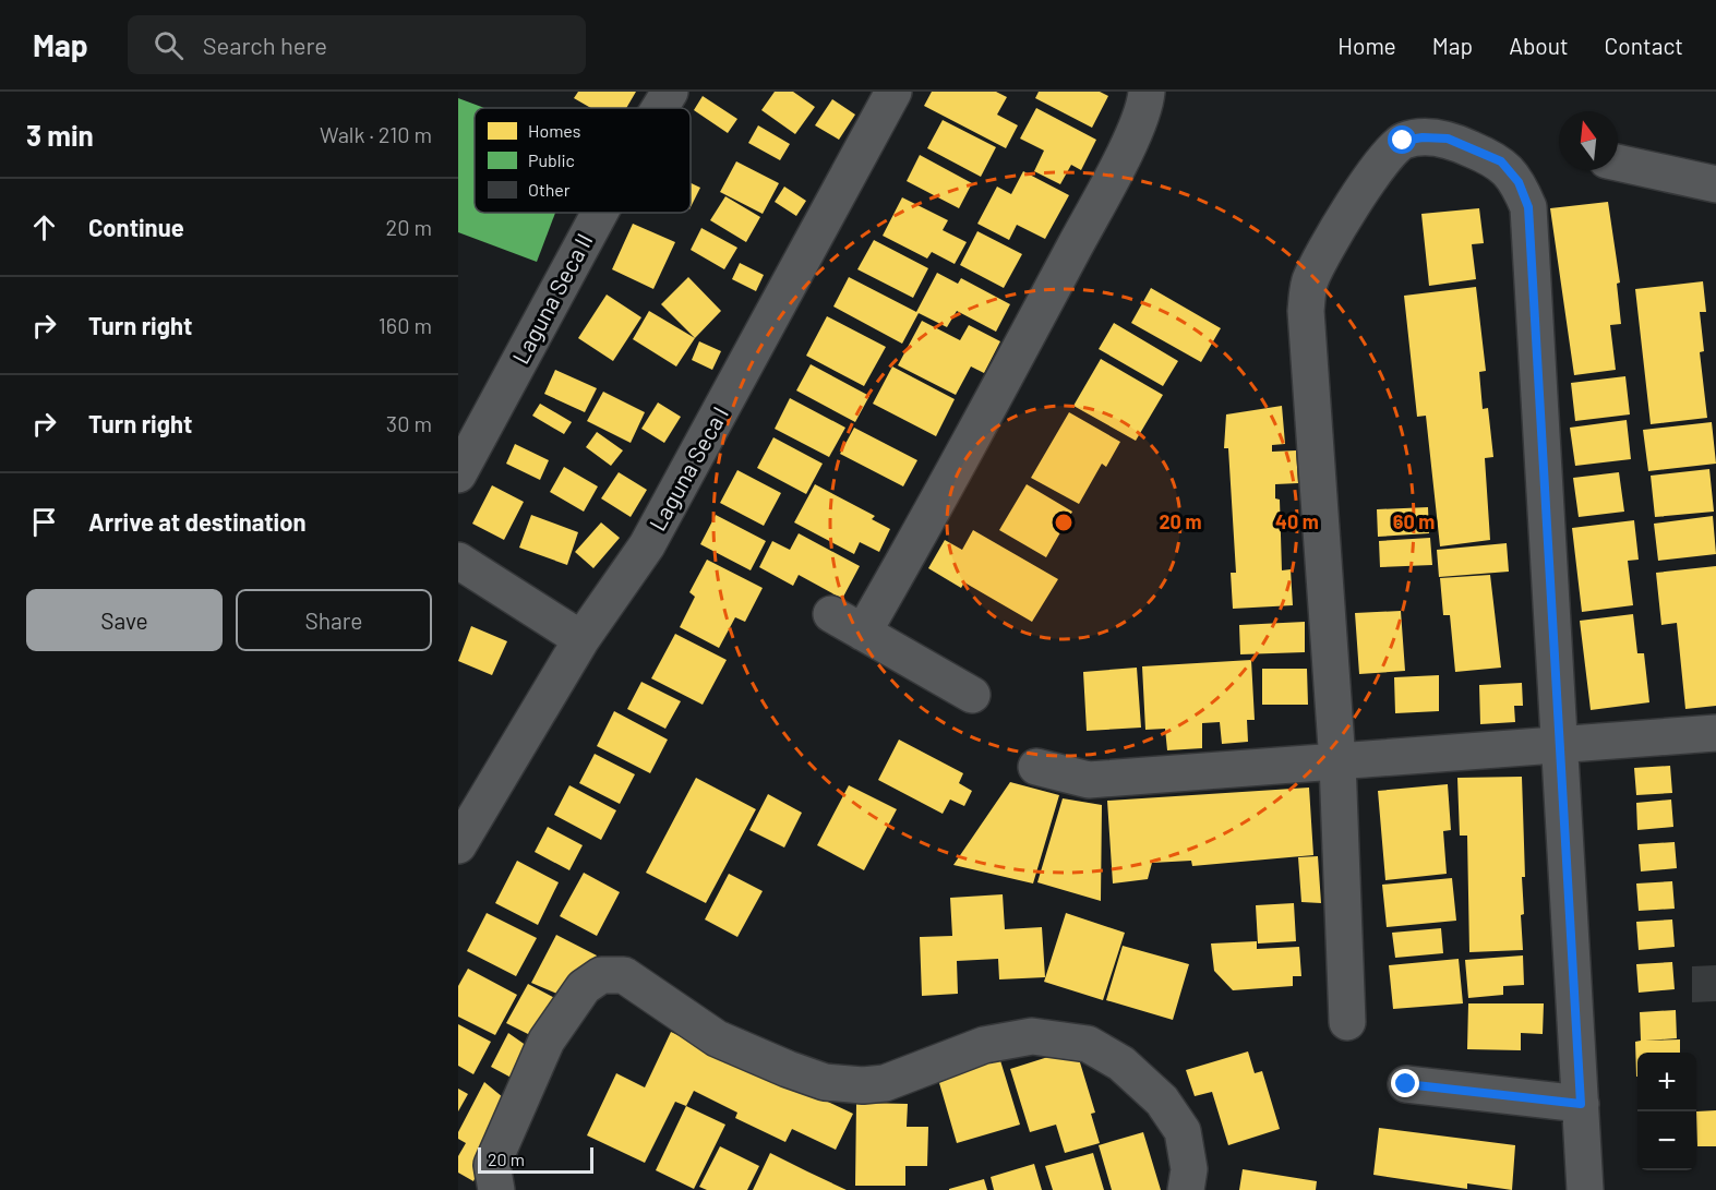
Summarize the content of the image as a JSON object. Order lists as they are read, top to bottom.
{
  "streets": {
    "street": ["Laguna Seca II", "Laguna Seca I"]
  },
  "legend": ["Homes", "Public", "Other"],
  "scale_bar": "20 m",
  "north": "top",
  "page": {
    "header": "Map",
    "search": "Search here",
    "nav": [
      "Home",
      "Map",
      "About",
      "Contact"
    ],
    "heading": ["3 min", "Walk · 210 m"],
    "list": [
      ["Continue", "20 m"],
      ["Turn right", "160 m"],
      ["Turn right", "30 m"],
      "Arrive at destination"
    ],
    "buttons": ["Save", "Share"],
    "map_buttons": ["+", "−"],
    "scale": "20 m"
  },
  "rings": ["20 m", "40 m", "60 m"]
}
